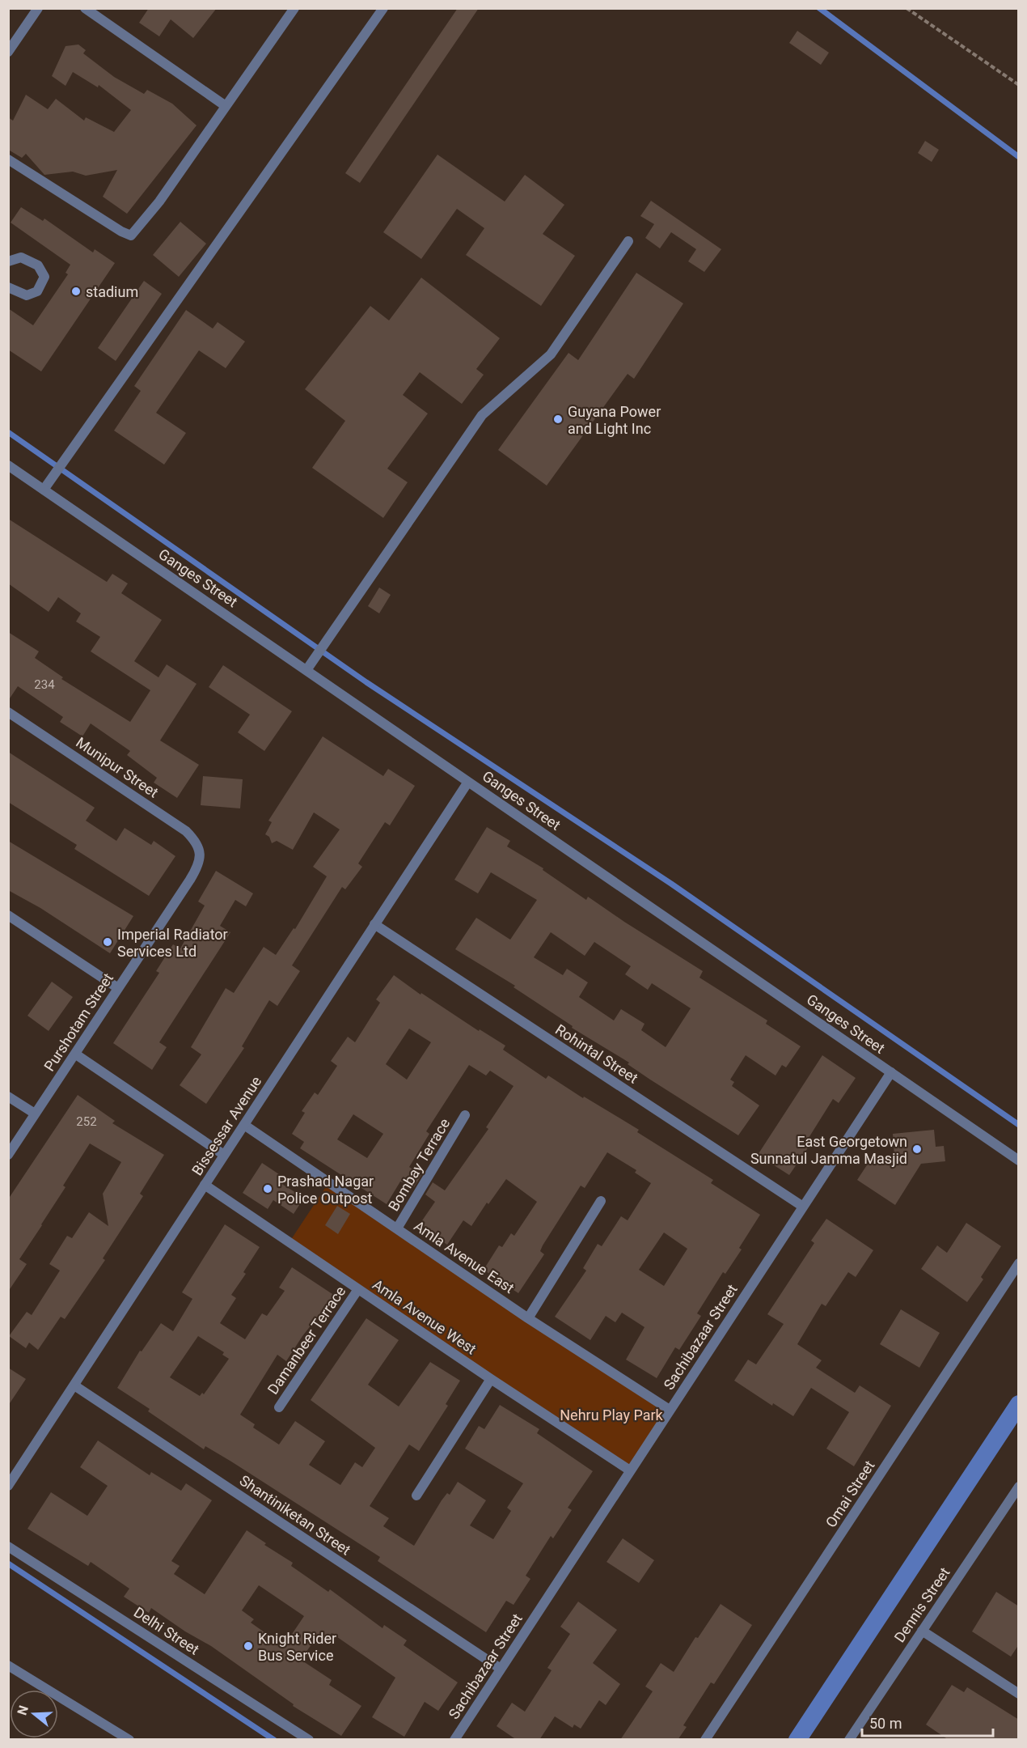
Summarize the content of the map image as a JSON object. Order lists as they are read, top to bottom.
{
  "streets": {
    "street": [
      "Ganges Street",
      "Munipur Street",
      "Purshotam Street",
      "Rohintal Street",
      "Bissessar Avenue",
      "Bombay Terrace",
      "Amla Avenue East",
      "Amla Avenue West",
      "Sachibazaar Street",
      "Damanbeer Terrace",
      "Omai Street",
      "Shantiniketan Street",
      "Dennis Street",
      "Delhi Street"
    ]
  },
  "crossings": [
    ["Ganges Street", "Bissessar Avenue"],
    ["Ganges Street", "Sachibazaar Street"],
    ["Munipur Street", "Purshotam Street"],
    ["Rohintal Street", "Bissessar Avenue"],
    ["Rohintal Street", "Sachibazaar Street"],
    ["Bissessar Avenue", "Amla Avenue East"],
    ["Bissessar Avenue", "Amla Avenue West"],
    ["Bissessar Avenue", "Shantiniketan Street"],
    ["Bombay Terrace", "Amla Avenue East"],
    ["Amla Avenue East", "Sachibazaar Street"],
    ["Amla Avenue West", "Sachibazaar Street"],
    ["Amla Avenue West", "Damanbeer Terrace"],
    ["Sachibazaar Street", "Shantiniketan Street"]
  ],
  "parks": ["Nehru Play Park"],
  "places": [
    "stadium",
    "Guyana Power and Light Inc",
    "Imperial Radiator Services Ltd",
    "East Georgetown Sunnatul Jamma Masjid",
    "Prashad Nagar Police Outpost",
    "Knight Rider Bus Service"
  ],
  "house_numbers": ["234", "252"],
  "scale_bar": "50 m",
  "north": "left"
}
